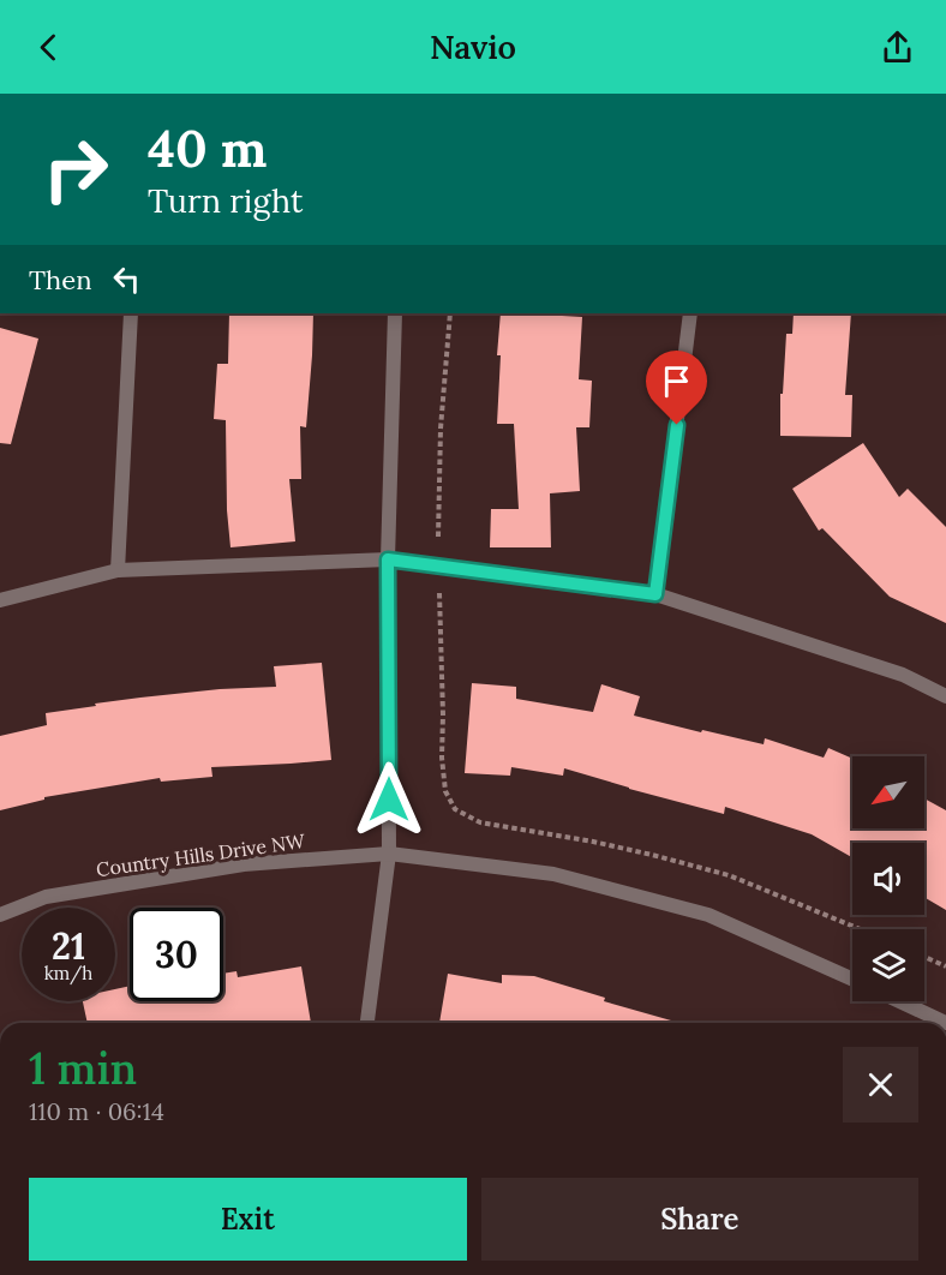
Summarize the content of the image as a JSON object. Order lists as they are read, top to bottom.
{
  "streets": {
    "street": ["Country Hills Drive NW"]
  },
  "north": "bottom left",
  "page": {
    "header": "Navio",
    "turn": ["40 m", "Turn right"],
    "then": "Then",
    "speed": "21 km/h",
    "limit": "30",
    "heading": ["1 min", "110 m · 06:14"],
    "buttons": ["Exit", "Share"]
  }
}
